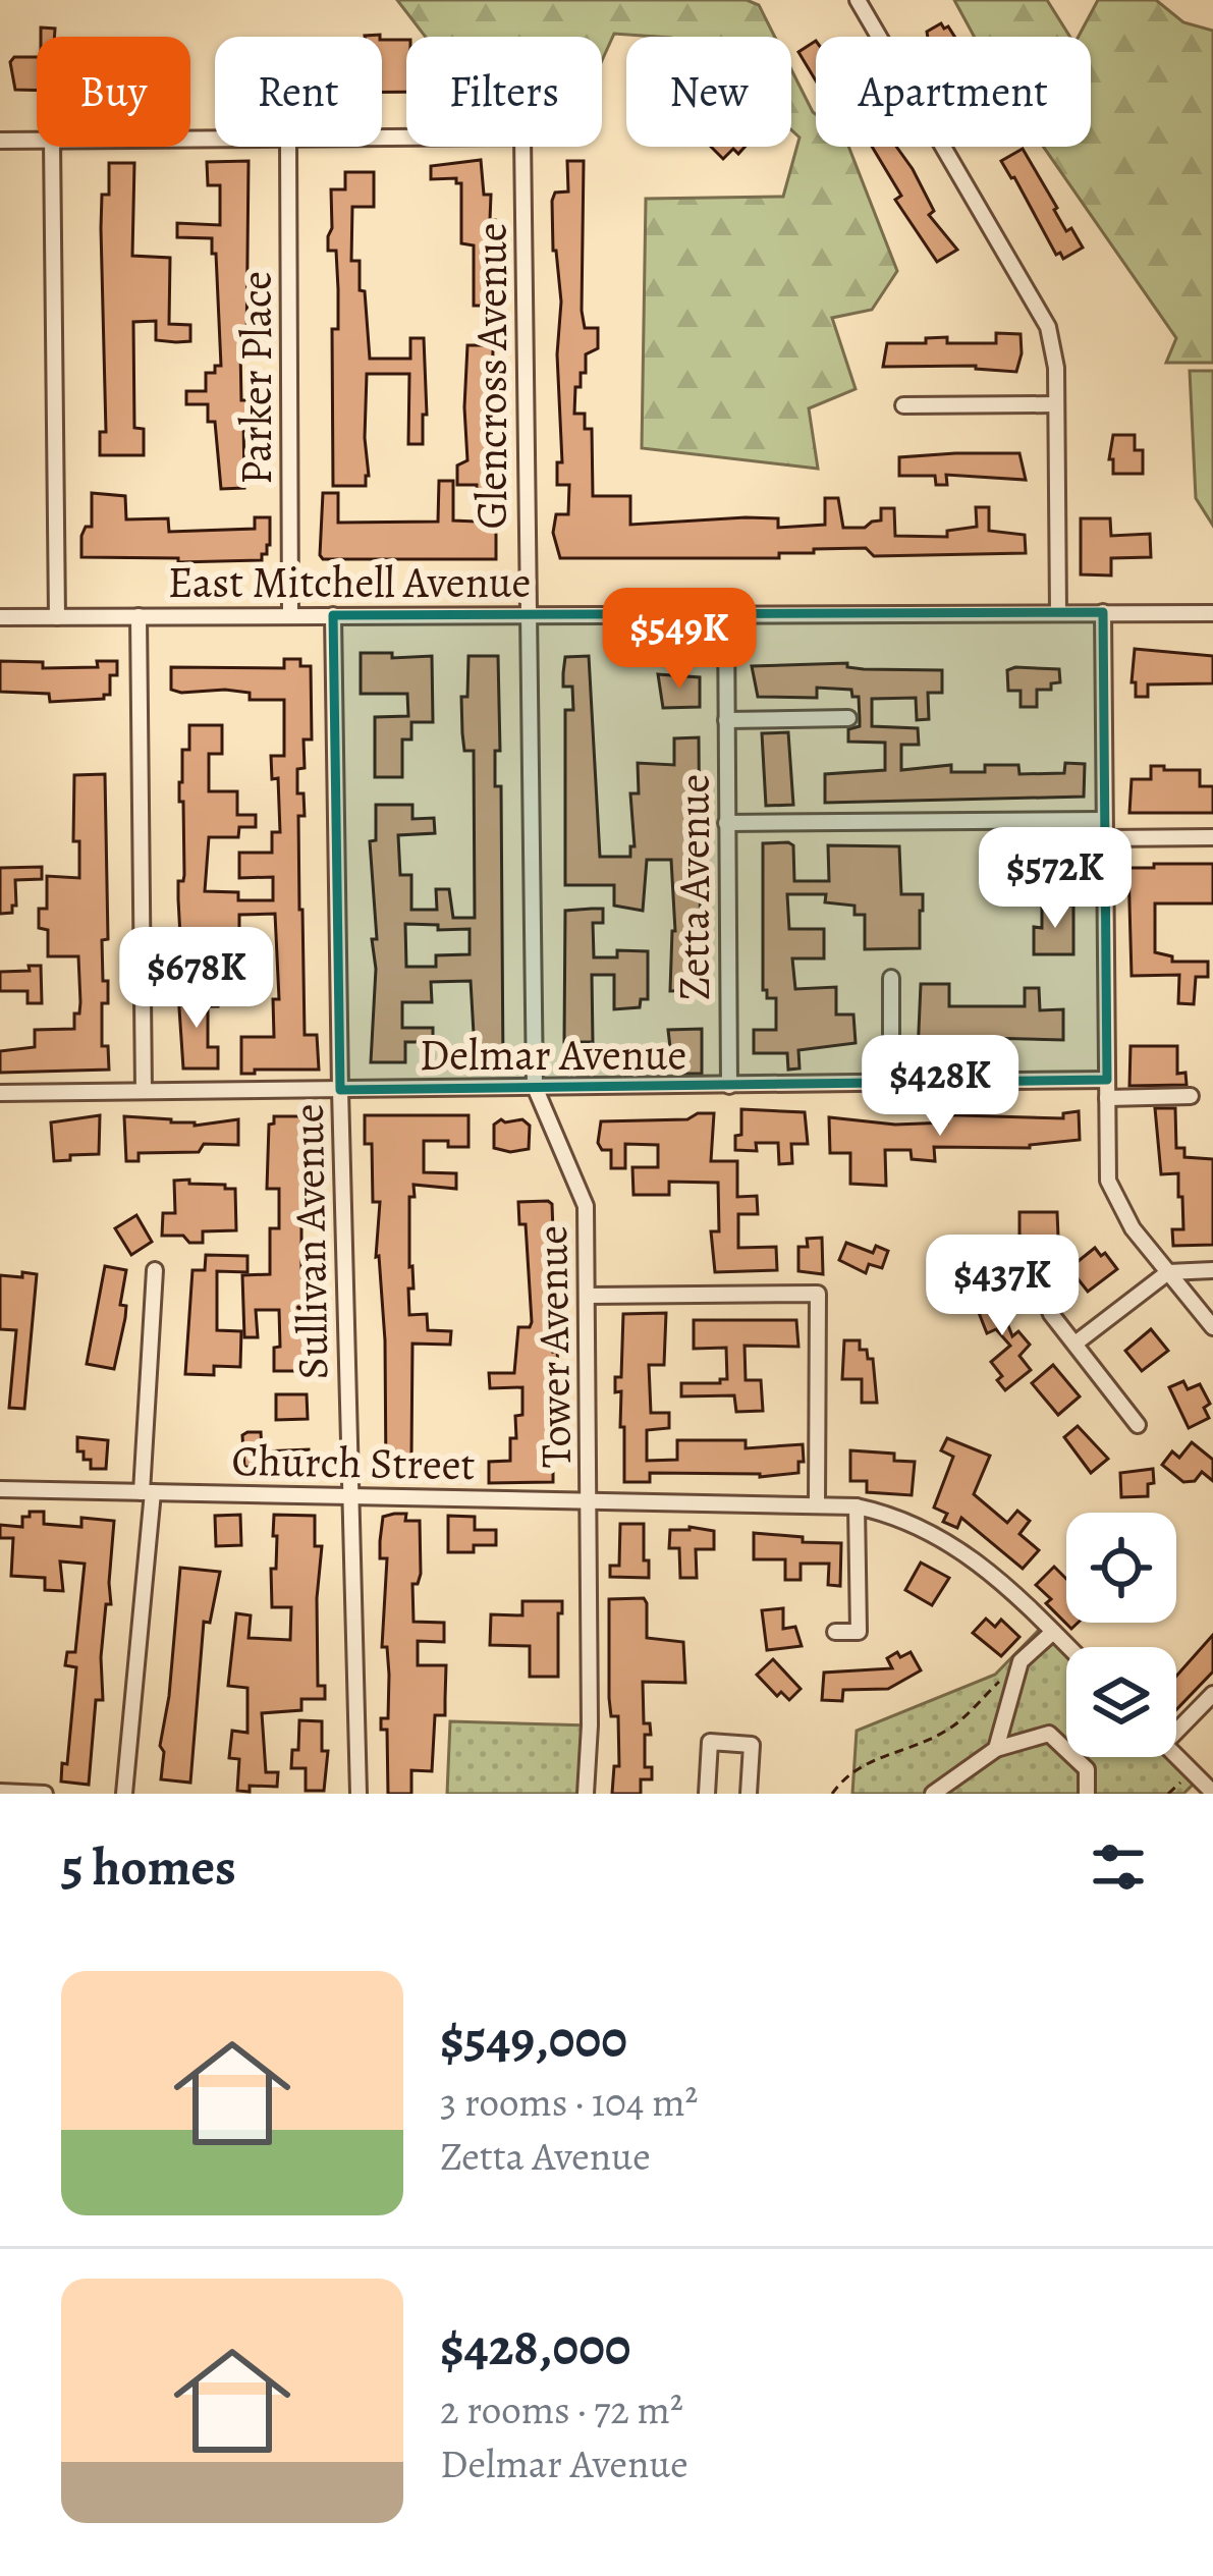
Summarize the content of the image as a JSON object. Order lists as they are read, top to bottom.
{
  "streets": {
    "street": [
      "Glencross Avenue",
      "Parker Place",
      "East Mitchell Avenue",
      "Zetta Avenue",
      "Delmar Avenue",
      "Sullivan Avenue",
      "Tower Avenue",
      "Church Street"
    ]
  },
  "crossings": [
    ["Glencross Avenue", "East Mitchell Avenue"],
    ["Glencross Avenue", "Tower Avenue"],
    ["Parker Place", "East Mitchell Avenue"],
    ["East Mitchell Avenue", "Zetta Avenue"],
    ["East Mitchell Avenue", "Sullivan Avenue"],
    ["East Mitchell Avenue", "Tower Avenue"],
    ["Zetta Avenue", "Delmar Avenue"],
    ["Delmar Avenue", "Sullivan Avenue"],
    ["Delmar Avenue", "Tower Avenue"],
    ["Sullivan Avenue", "Church Street"],
    ["Tower Avenue", "Church Street"]
  ],
  "page": {
    "chip": [
      "Buy",
      "Rent",
      "Filters",
      "New",
      "Apartment"
    ],
    "price": [
      "$549K",
      "$572K",
      "$678K",
      "$428K",
      "$437K"
    ],
    "heading": "5 homes",
    "list": [
      {
        "name": "$549,000",
        "note": "3 rooms · 104 m² · Zetta Avenue"
      },
      {
        "name": "$428,000",
        "note": "2 rooms · 72 m² · Delmar Avenue"
      }
    ]
  }
}
